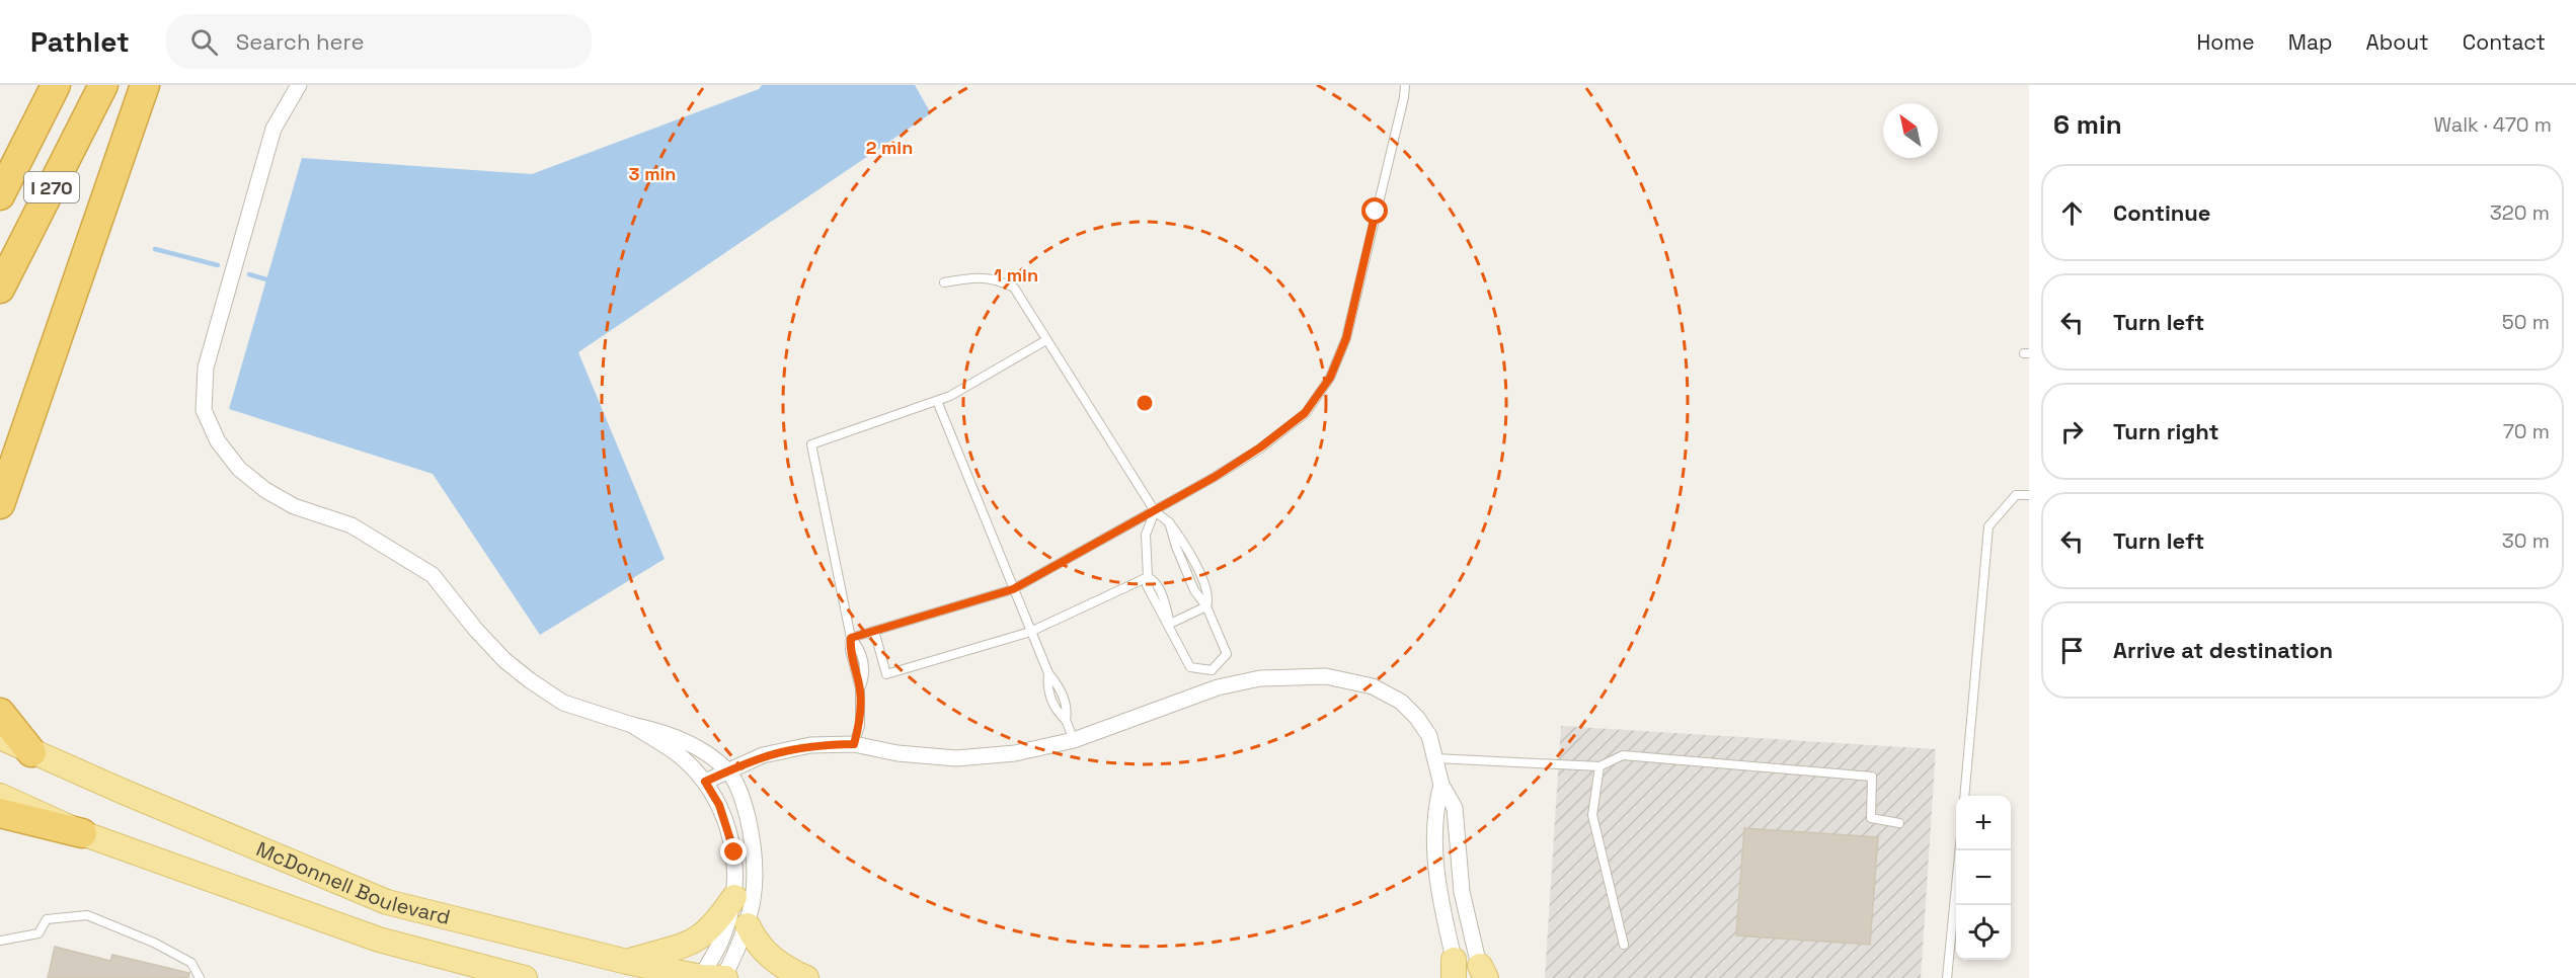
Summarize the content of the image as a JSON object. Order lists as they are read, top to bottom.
{
  "streets": {
    "highway": ["I 270"],
    "main road": ["McDonnell Boulevard"]
  },
  "north": "top left",
  "page": {
    "header": "Pathlet",
    "search": "Search here",
    "nav": [
      "Home",
      "Map",
      "About",
      "Contact"
    ],
    "heading": ["6 min", "Walk · 470 m"],
    "list": [
      ["Continue", "320 m"],
      ["Turn left", "50 m"],
      ["Turn right", "70 m"],
      ["Turn left", "30 m"],
      "Arrive at destination"
    ],
    "map_buttons": ["+", "−"]
  },
  "rings": ["2 min", "3 min", "1 min"]
}
